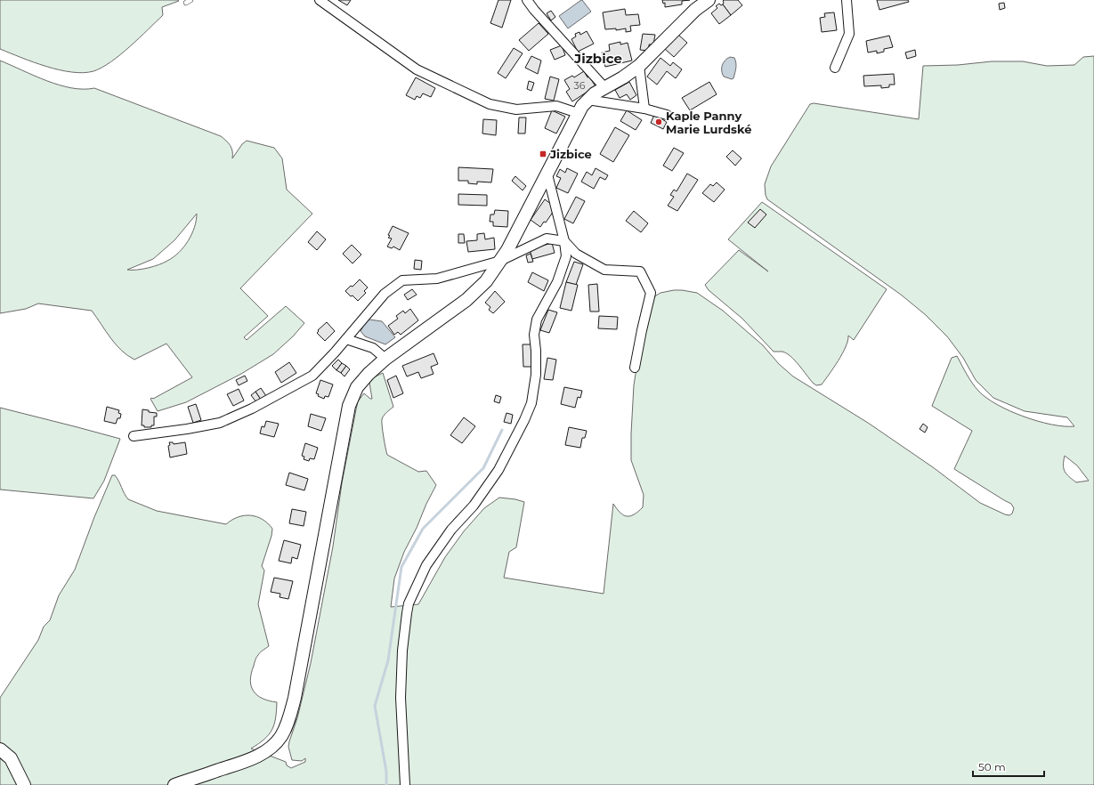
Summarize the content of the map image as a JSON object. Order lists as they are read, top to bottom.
{
  "districts": ["Jizbice"],
  "places": {
    "other": ["Kaple Panny Marie Lurdské"],
    "transit": ["Jizbice"]
  },
  "house_numbers": ["36"],
  "scale_bar": "50 m"
}
